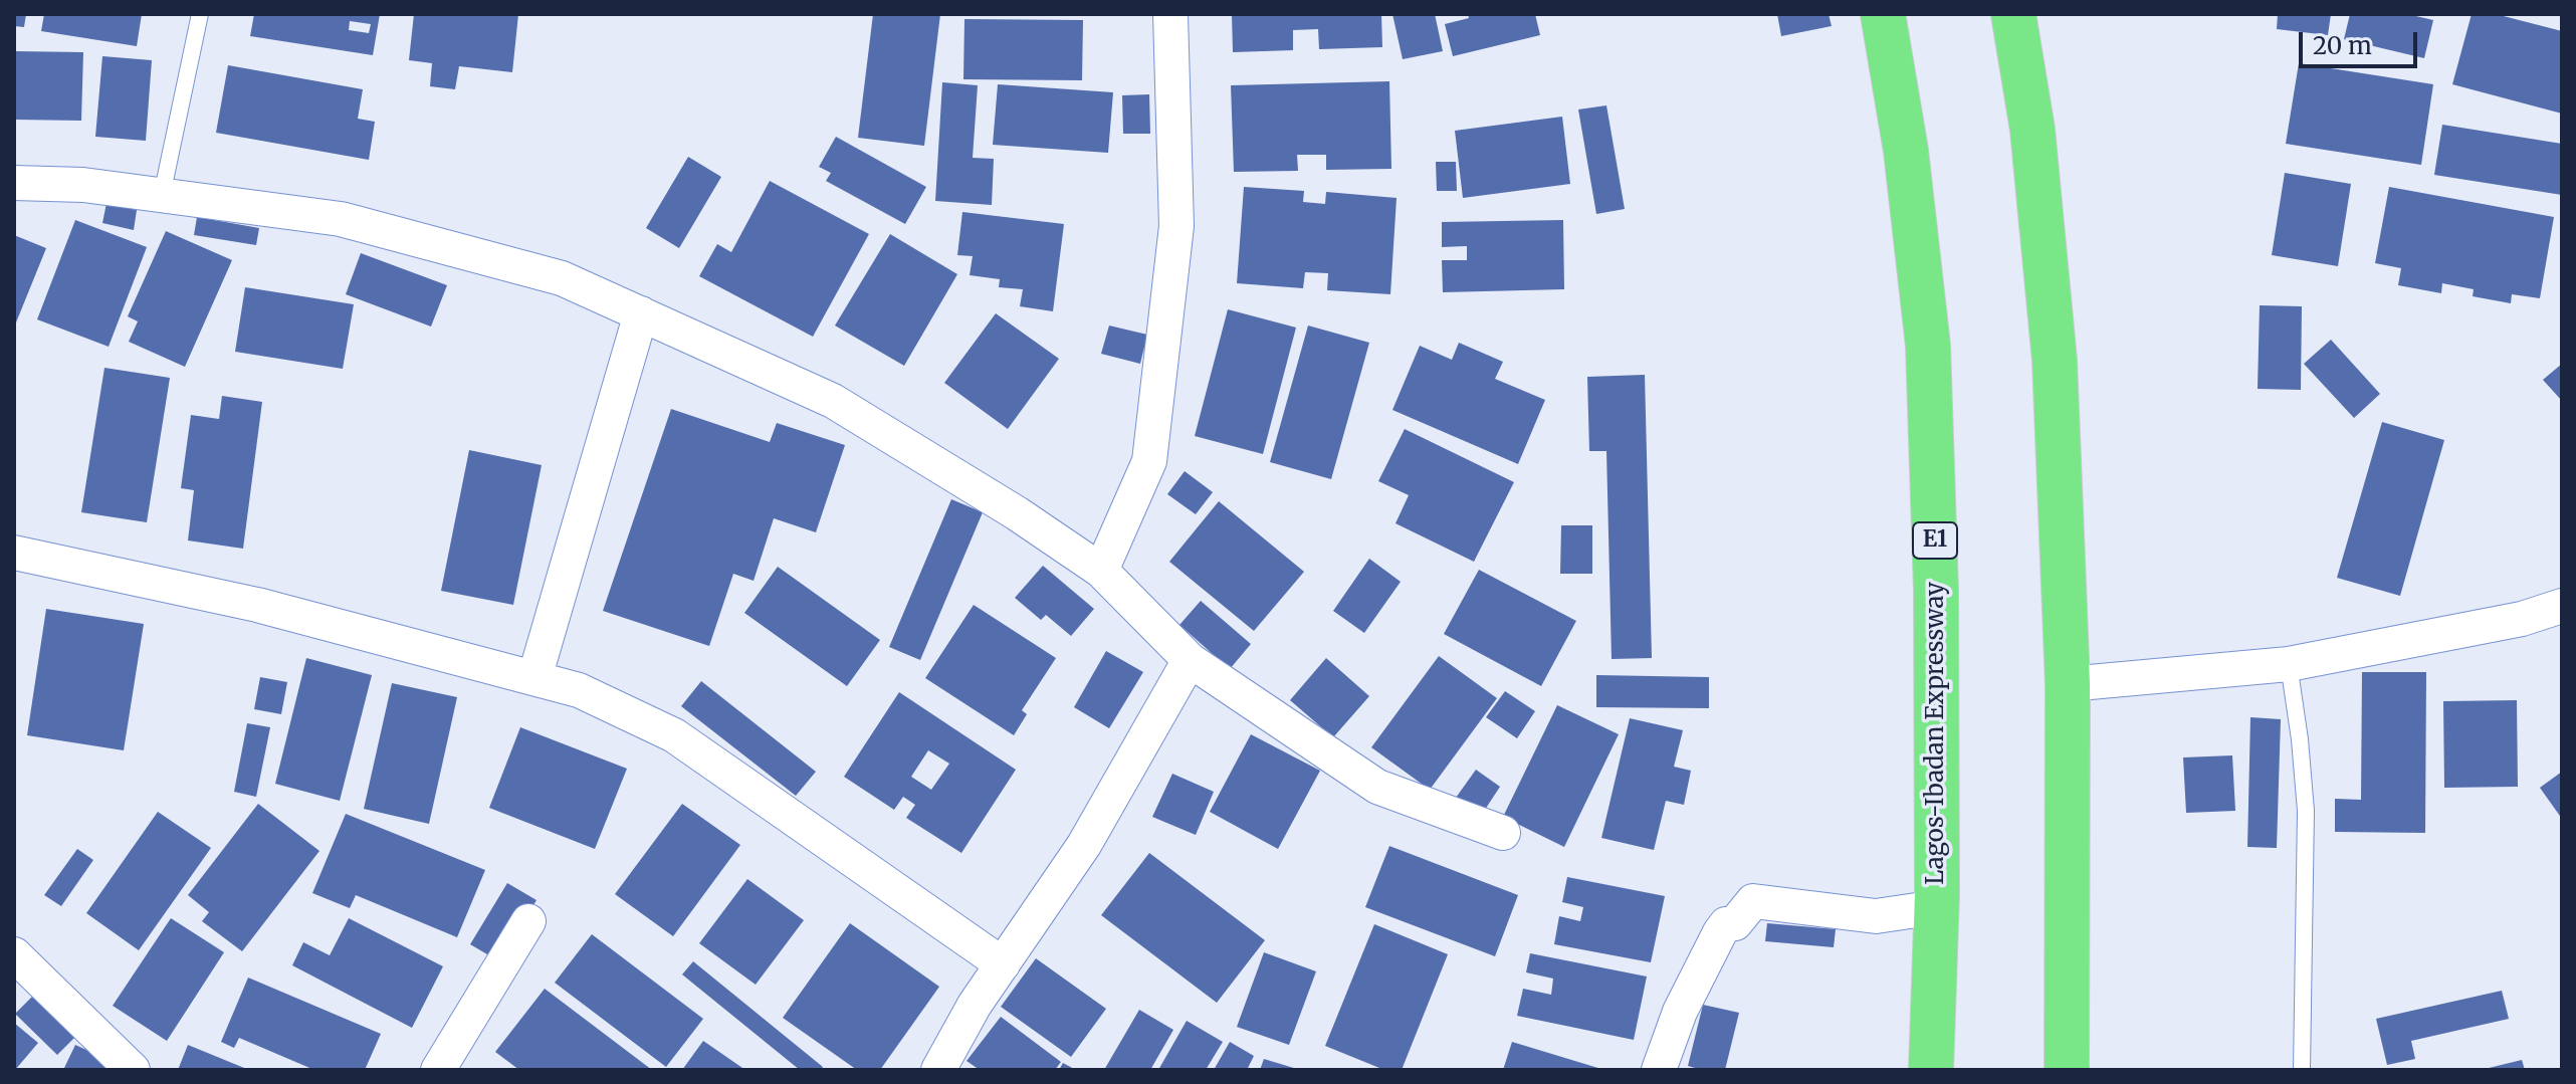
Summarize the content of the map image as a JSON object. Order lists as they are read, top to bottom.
{
  "streets": {
    "highway": ["E1", "Lagos-Ibadan Expressway"]
  },
  "scale_bar": "20 m"
}
